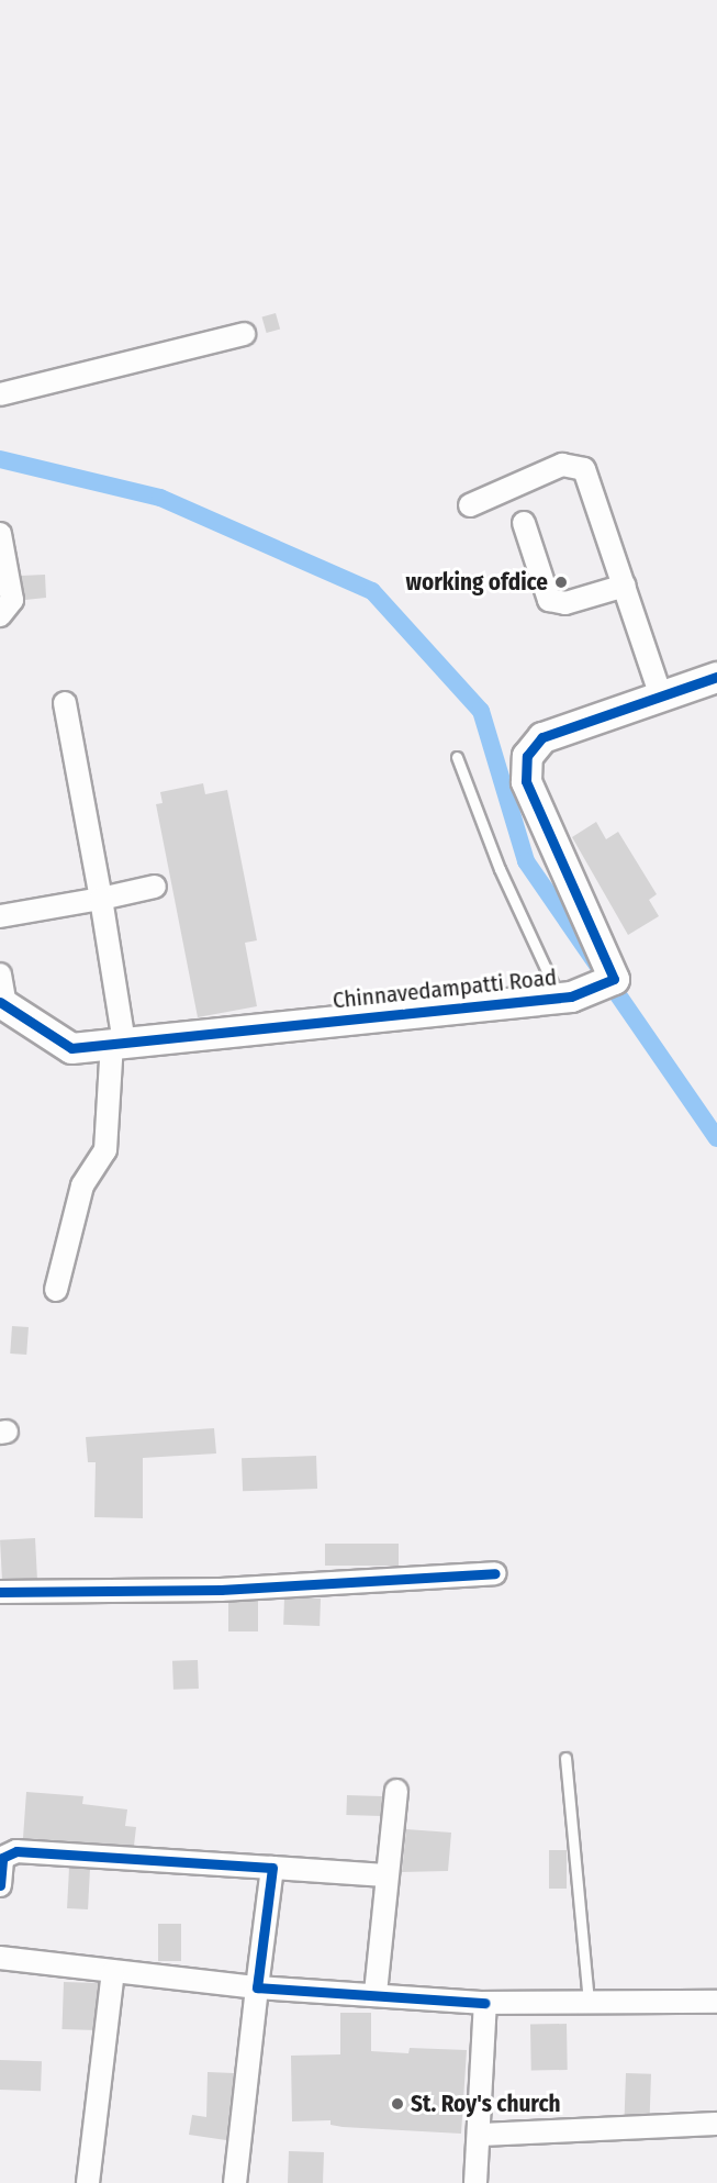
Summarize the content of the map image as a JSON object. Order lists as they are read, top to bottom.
{
  "streets": {
    "street": ["Chinnavedampatti Road"]
  },
  "places": ["working ofdice", "St. Roy's church"]
}
